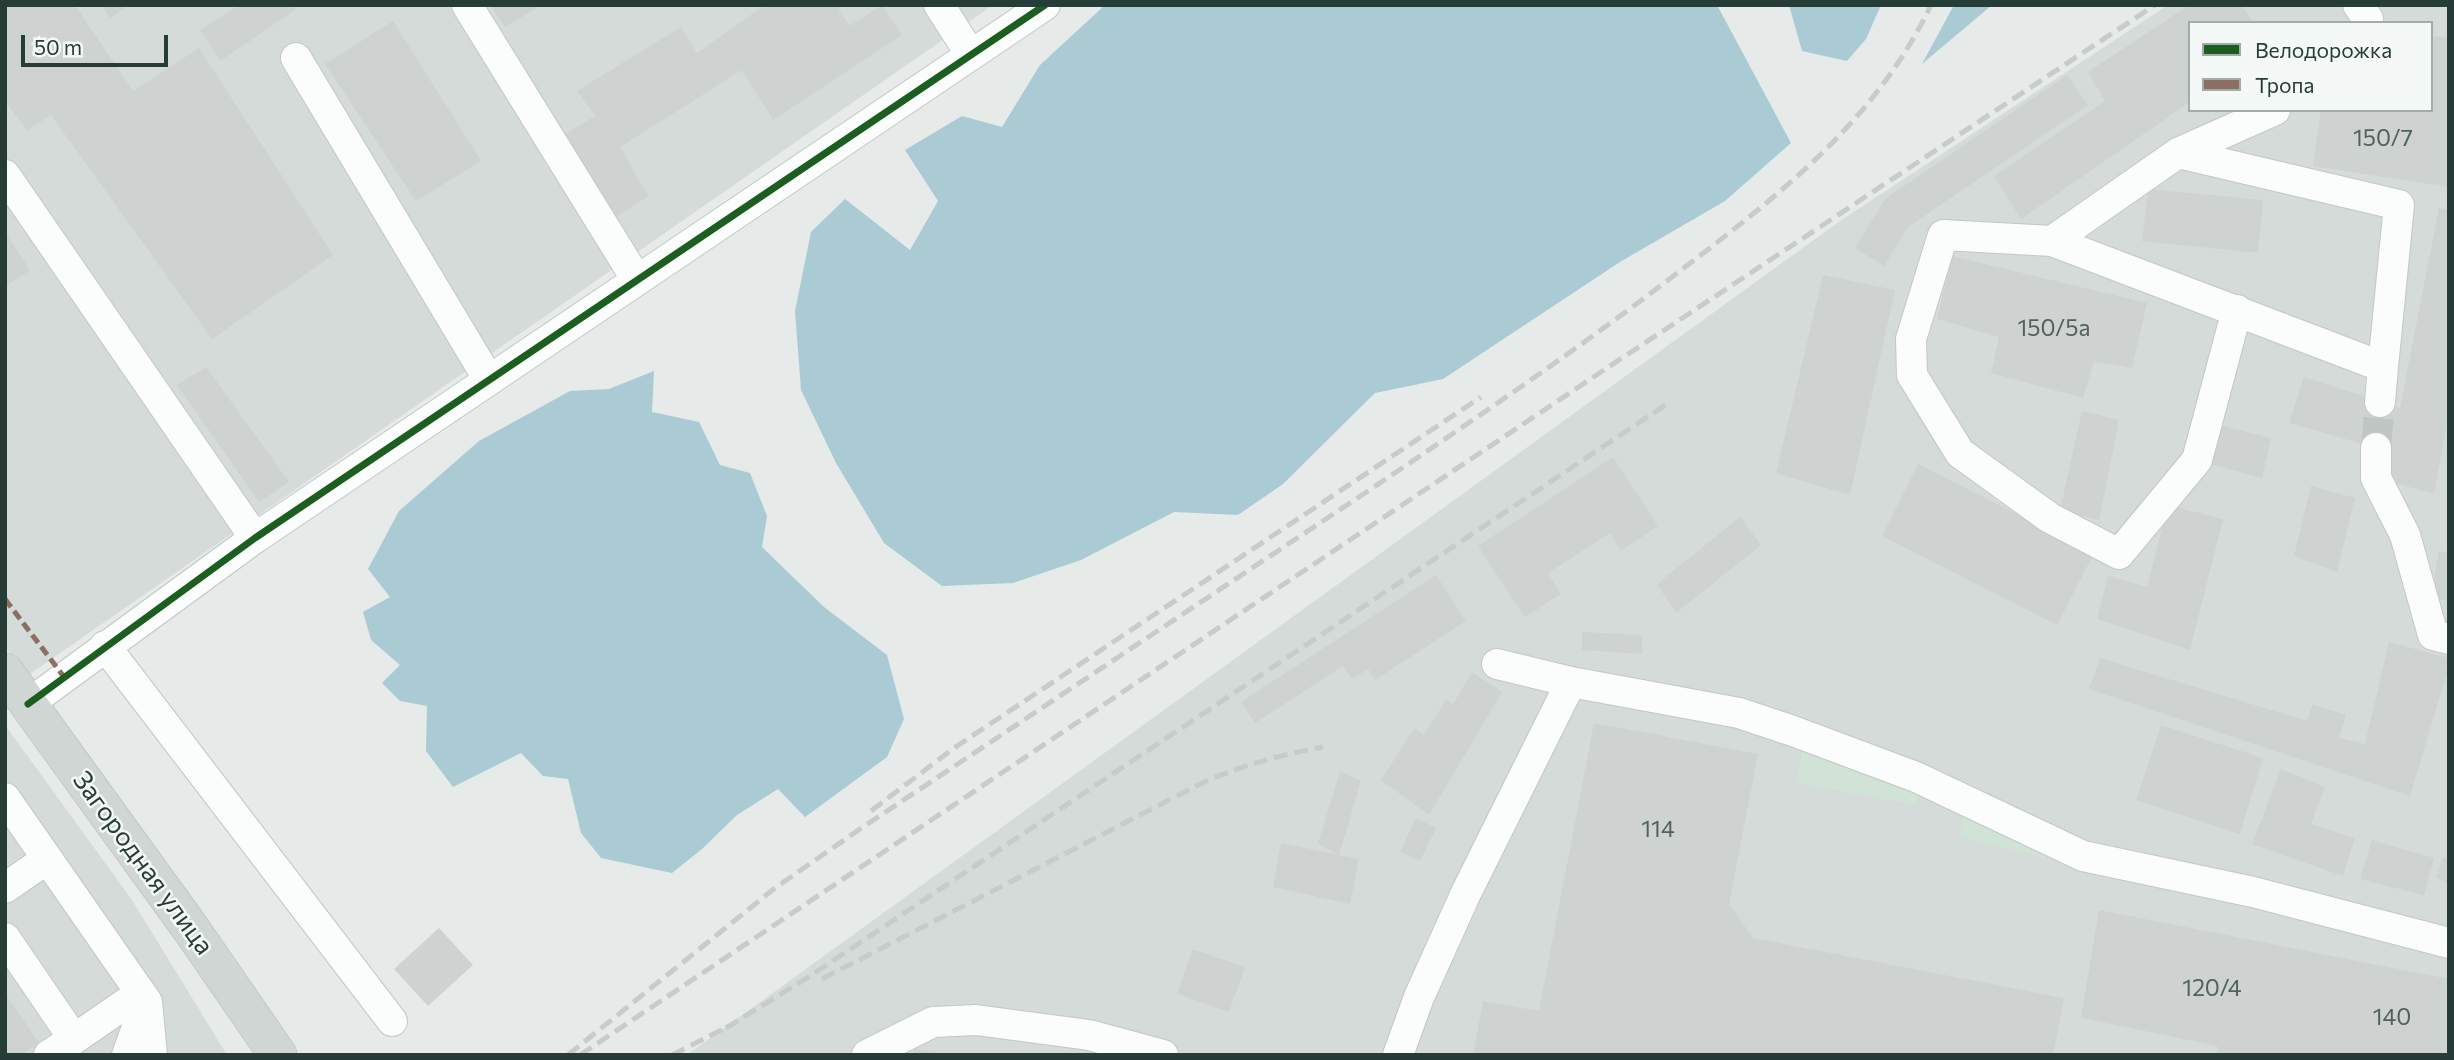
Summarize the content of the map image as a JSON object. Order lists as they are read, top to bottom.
{
  "streets": {
    "main road": ["Загородная улица"]
  },
  "house_numbers": [
    "150/7",
    "150/5а",
    "114",
    "120/4",
    "140"
  ],
  "legend": ["Велодорожка", "Тропа"],
  "scale_bar": "50 m"
}
